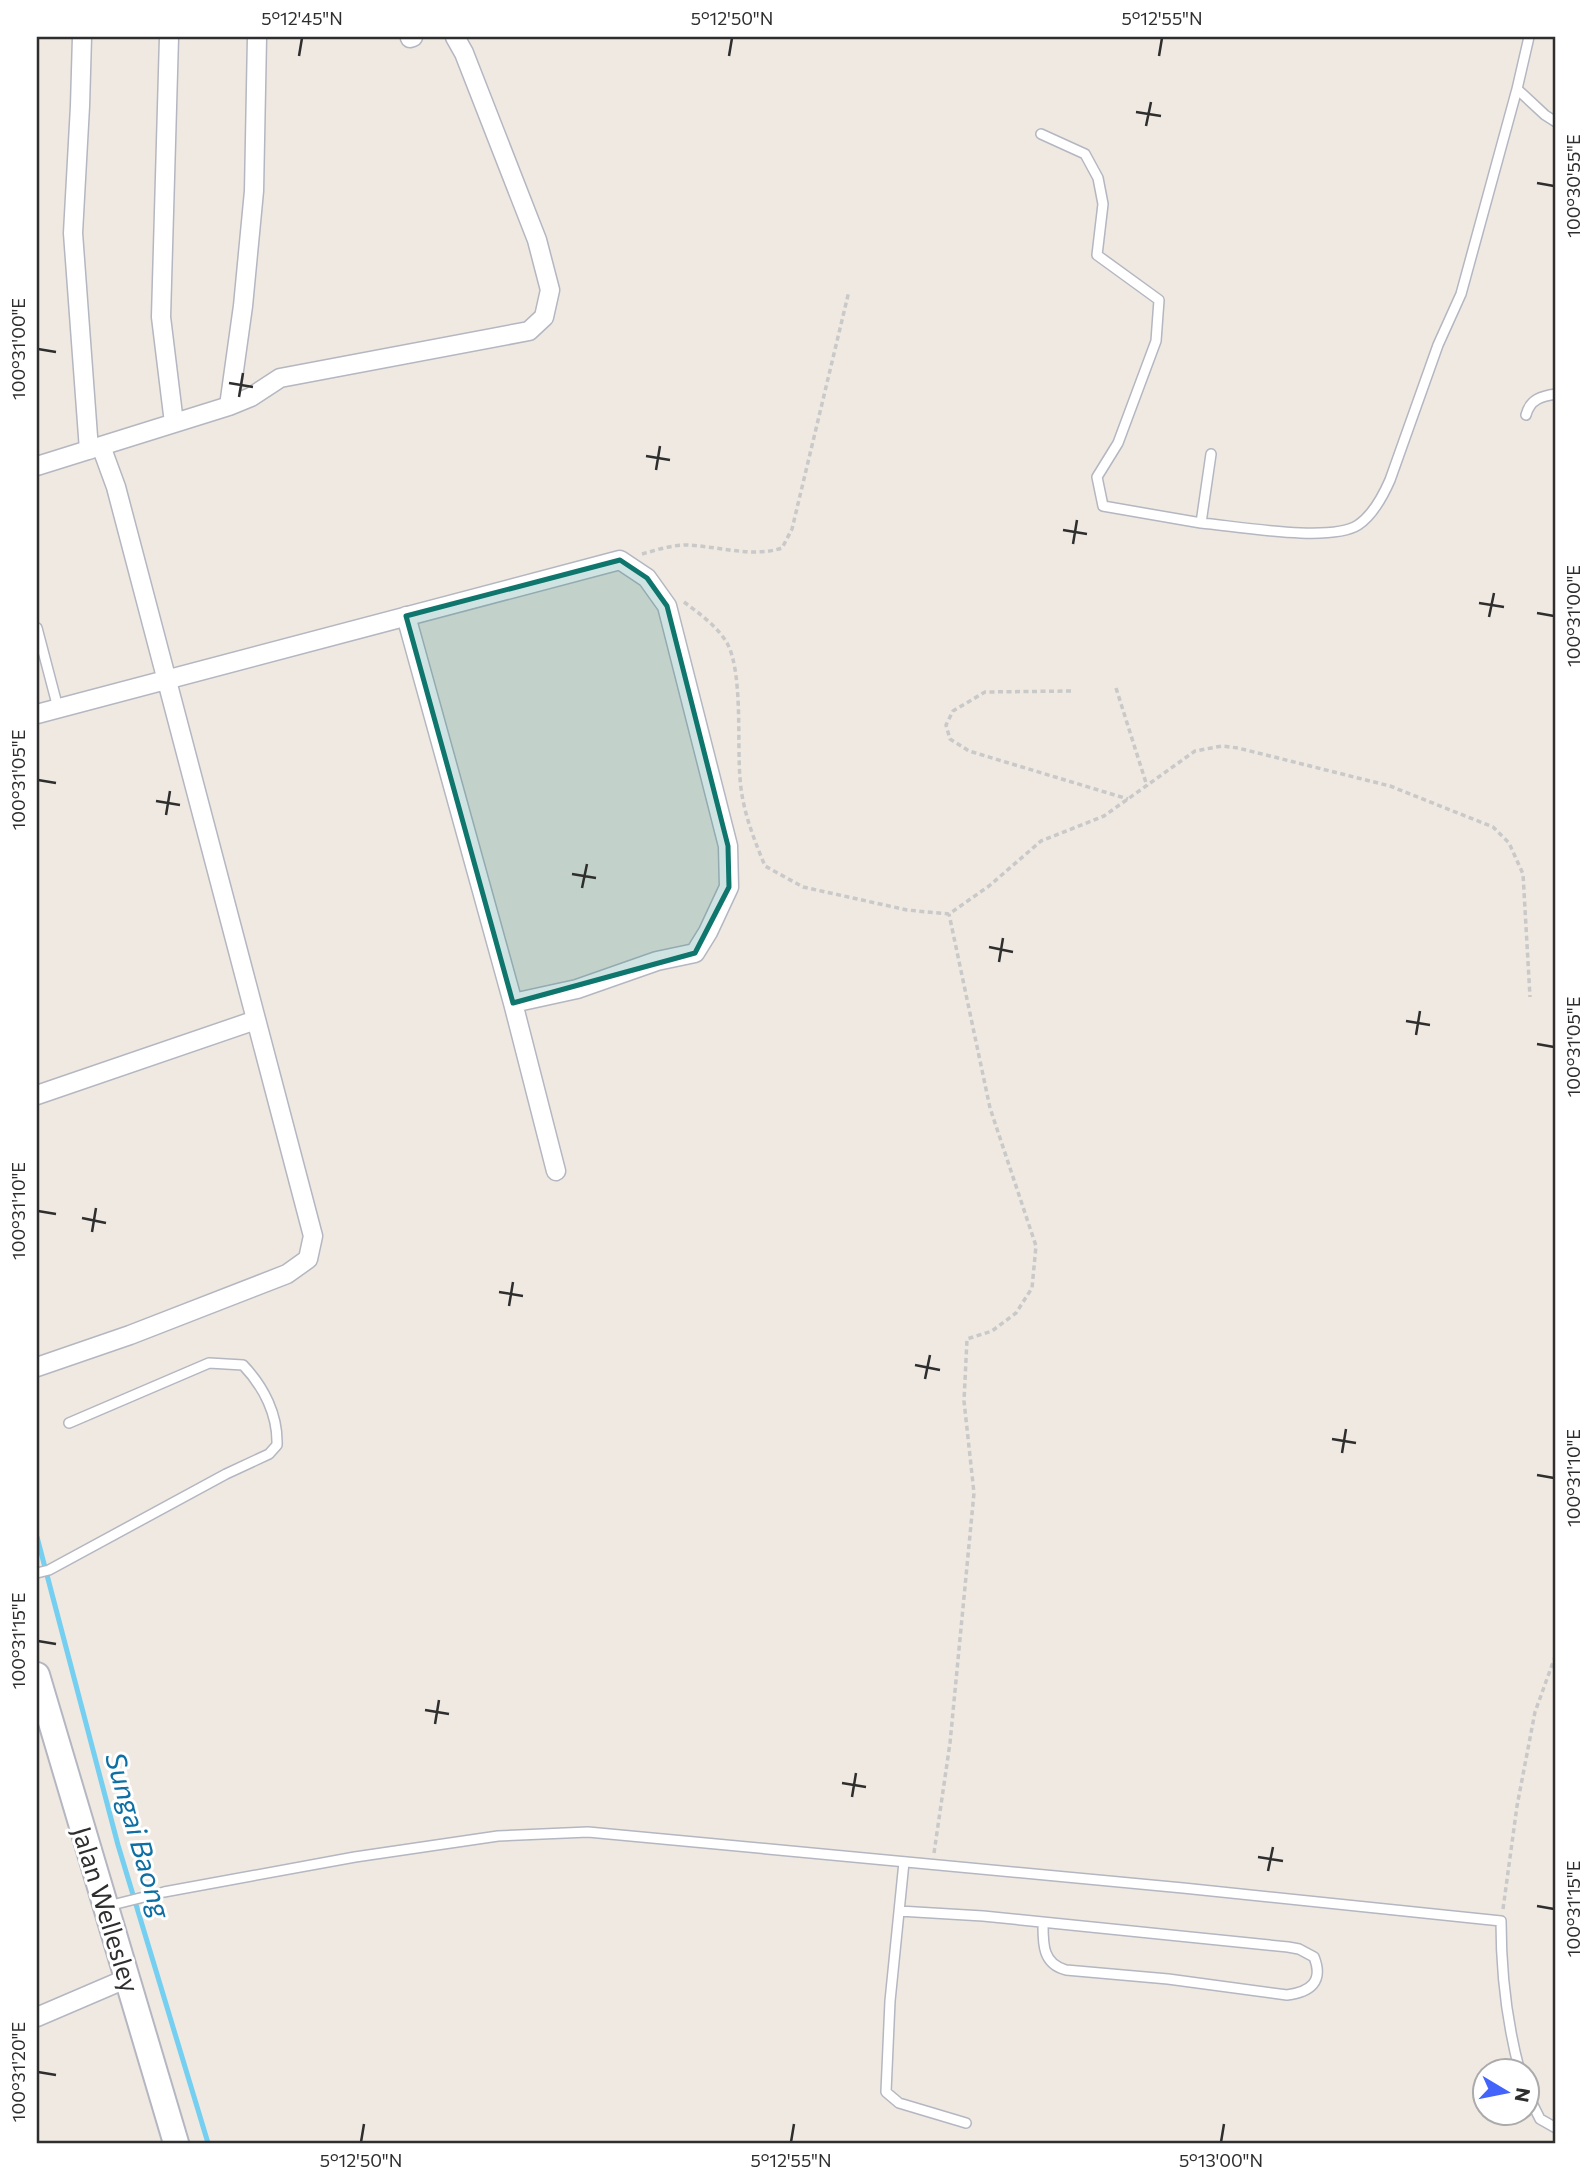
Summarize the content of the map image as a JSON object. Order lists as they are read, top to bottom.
{
  "streets": {
    "main road": ["Jalan Wellesley"]
  },
  "water": ["Sungai Baong"],
  "north": "right",
  "coordinates": [
    "5°12'45\"N",
    "5°12'50\"N",
    "5°12'55\"N",
    "100°30'55\"E",
    "100°31'00\"E",
    "100°31'05\"E",
    "100°31'10\"E",
    "100°31'15\"E",
    "100°31'20\"E",
    "5°13'00\"N"
  ]
}
